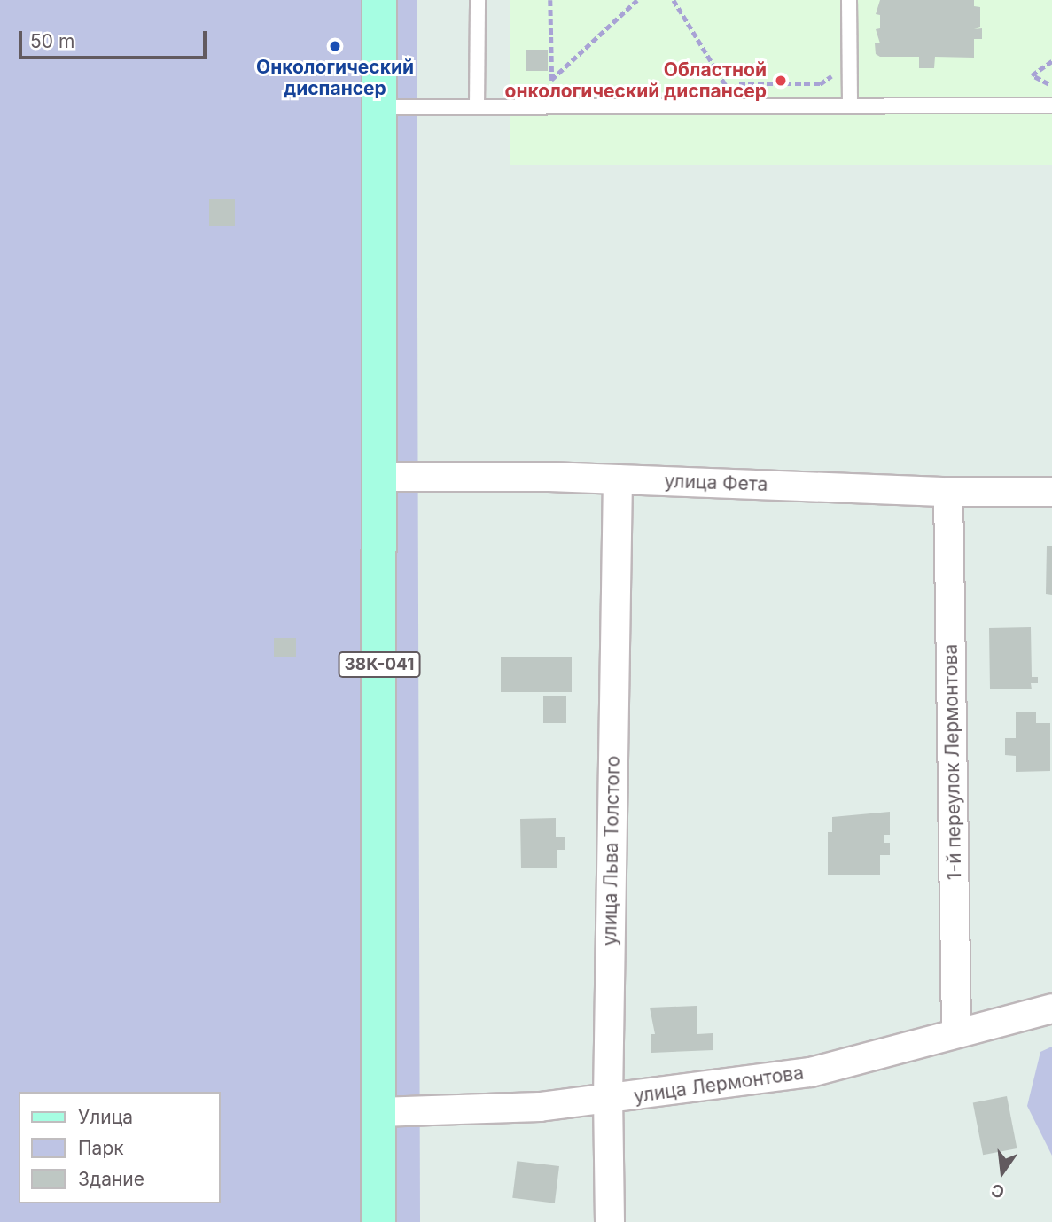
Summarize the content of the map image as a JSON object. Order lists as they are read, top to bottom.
{
  "streets": {
    "main road": ["38К-041"],
    "street": [
      "улица Фета",
      "1-й переулок Лермонтова",
      "улица Льва Толстого",
      "улица Лермонтова"
    ]
  },
  "crossings": [
    ["улица Фета", "38К-041"],
    ["улица Фета", "1-й переулок Лермонтова"],
    ["улица Фета", "улица Льва Толстого"],
    ["38К-041", "улица Лермонтова"],
    ["1-й переулок Лермонтова", "улица Лермонтова"],
    ["улица Льва Толстого", "улица Лермонтова"]
  ],
  "places": ["Онкологический диспансер", "Областной онкологический диспансер"],
  "legend": ["Улица", "Парк", "Здание"],
  "scale_bar": "50 m",
  "north": "bottom"
}
